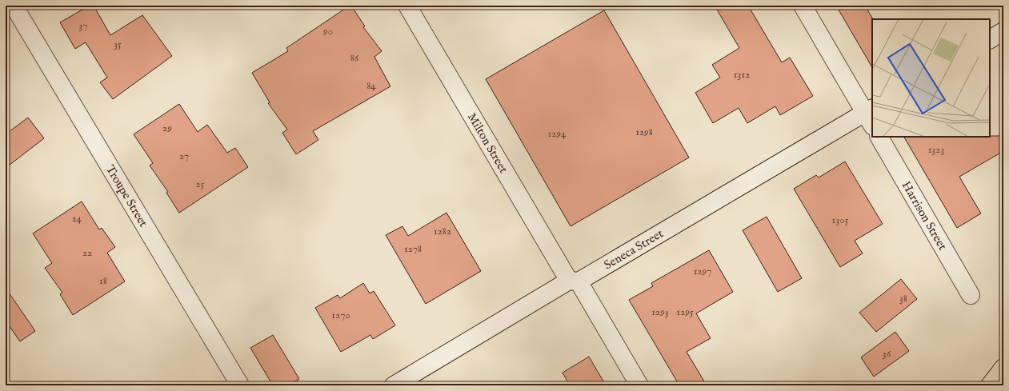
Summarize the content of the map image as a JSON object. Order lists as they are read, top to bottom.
{
  "streets": {
    "street": [
      "Milton Street",
      "Troupe Street",
      "Harrison Street",
      "Seneca Street"
    ]
  },
  "crossings": [
    ["Milton Street", "Seneca Street"]
  ],
  "house_numbers": [
    "37",
    "90",
    "35",
    "86",
    "1312",
    "84",
    "29",
    "1298",
    "1294",
    "1323",
    "27",
    "25",
    "24",
    "1305",
    "1282",
    "1278",
    "22",
    "1297",
    "18",
    "38",
    "1293",
    "1295",
    "1270",
    "36"
  ]
}
